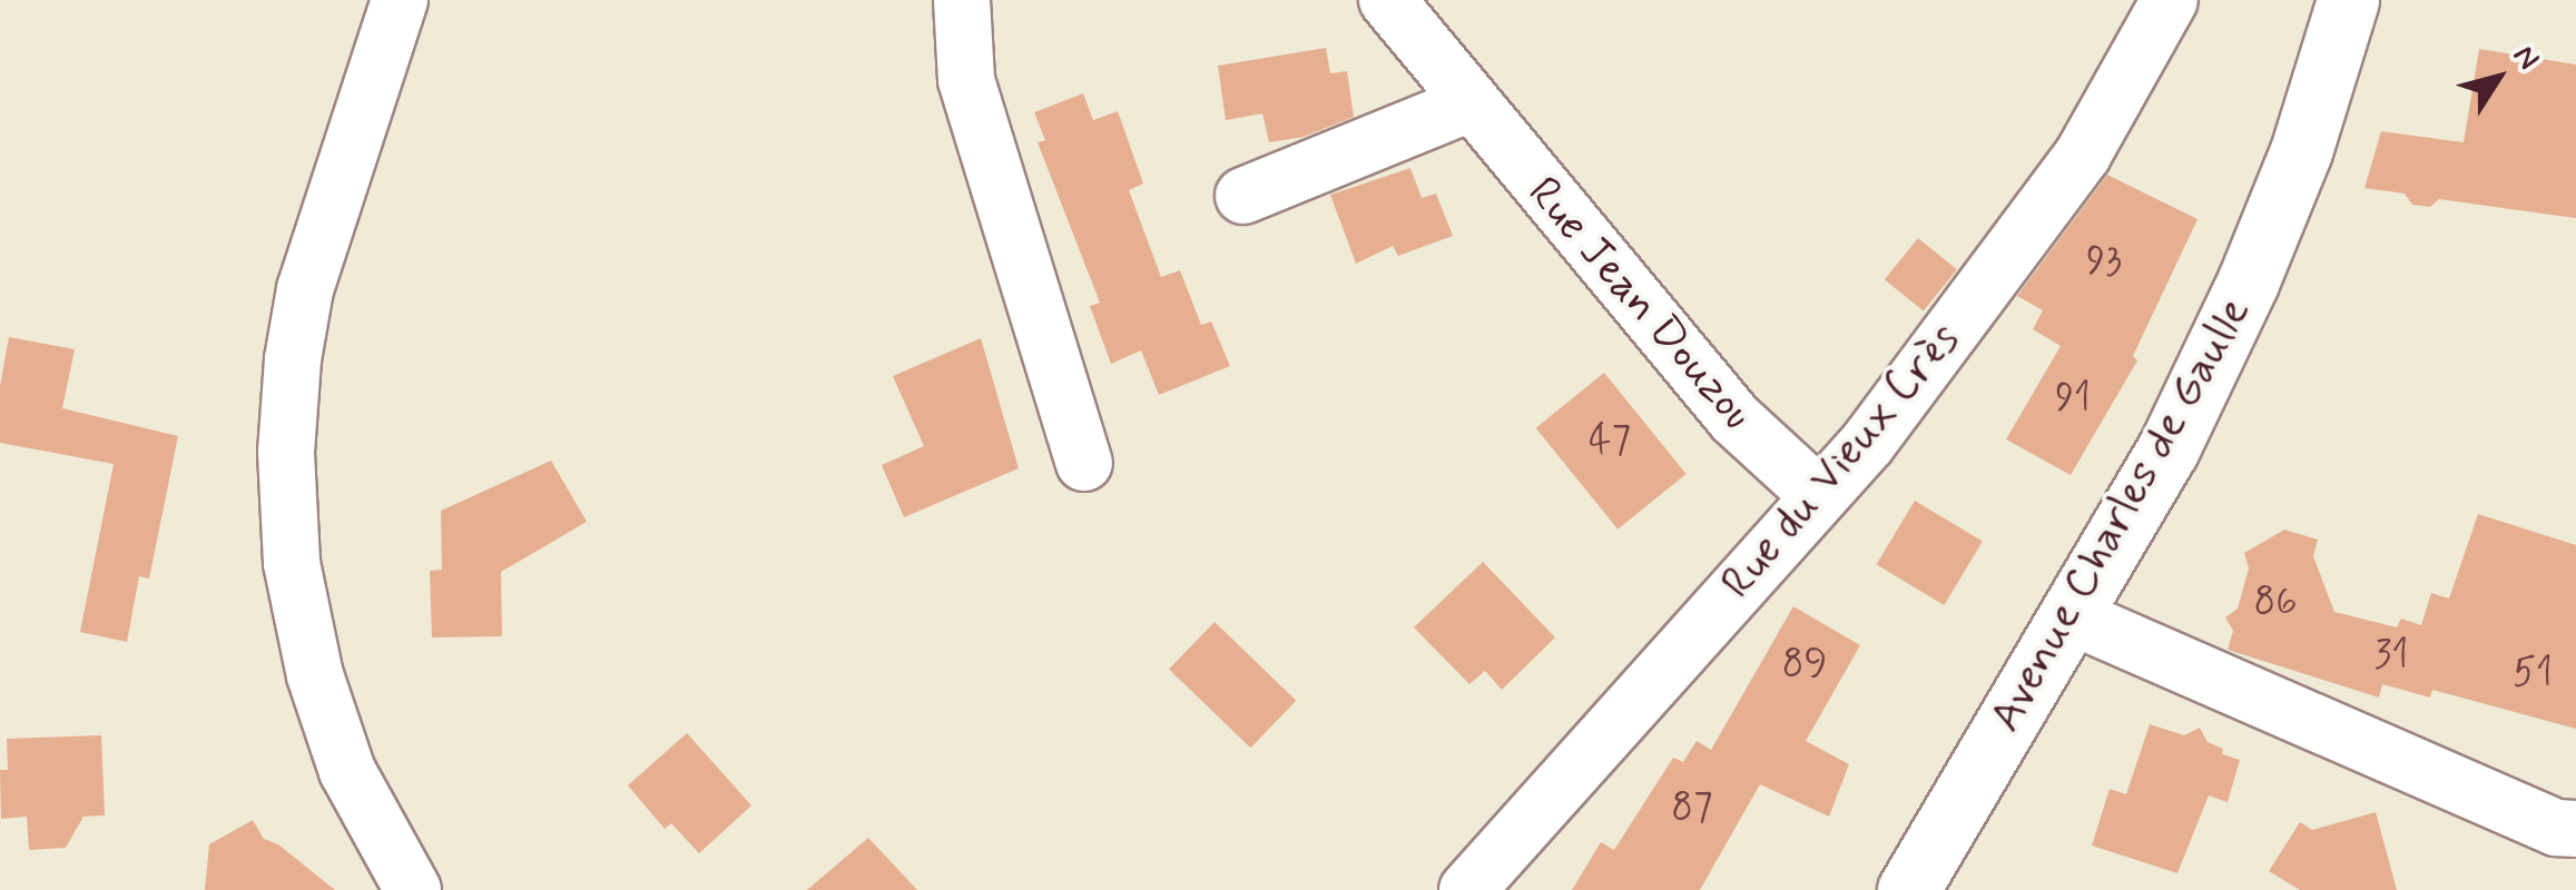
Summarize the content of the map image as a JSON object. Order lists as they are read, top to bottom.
{
  "streets": {
    "main road": ["Avenue Charles de Gaulle"],
    "street": ["Rue Jean Douzou", "Rue du Vieux Crès"]
  },
  "crossings": [
    ["Rue Jean Douzou", "Rue du Vieux Crès"]
  ],
  "house_numbers": [
    "93",
    "91",
    "47",
    "86",
    "31",
    "89",
    "51",
    "87"
  ],
  "north": "top right"
}
